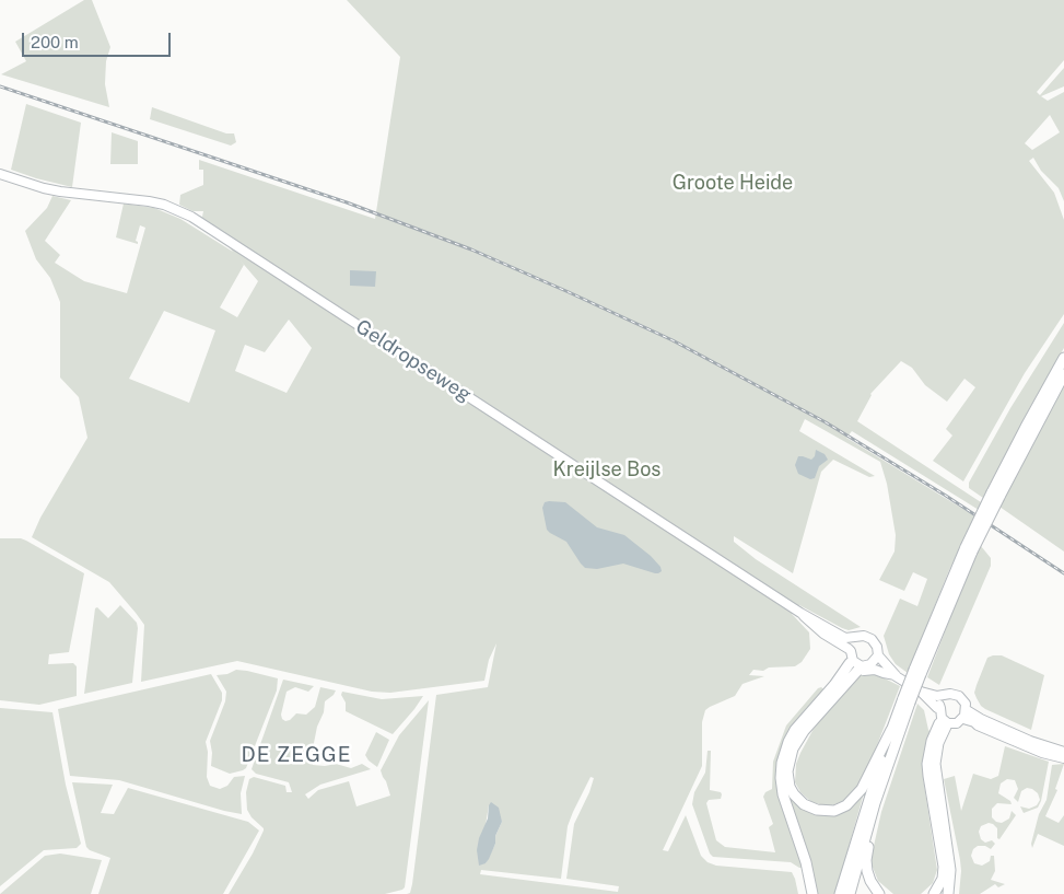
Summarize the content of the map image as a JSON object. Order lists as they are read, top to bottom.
{
  "streets": {
    "main road": ["Geldropseweg"]
  },
  "districts": ["DE ZEGGE"],
  "parks": ["Groote Heide", "Kreijlse Bos"],
  "scale_bar": "200 m"
}
